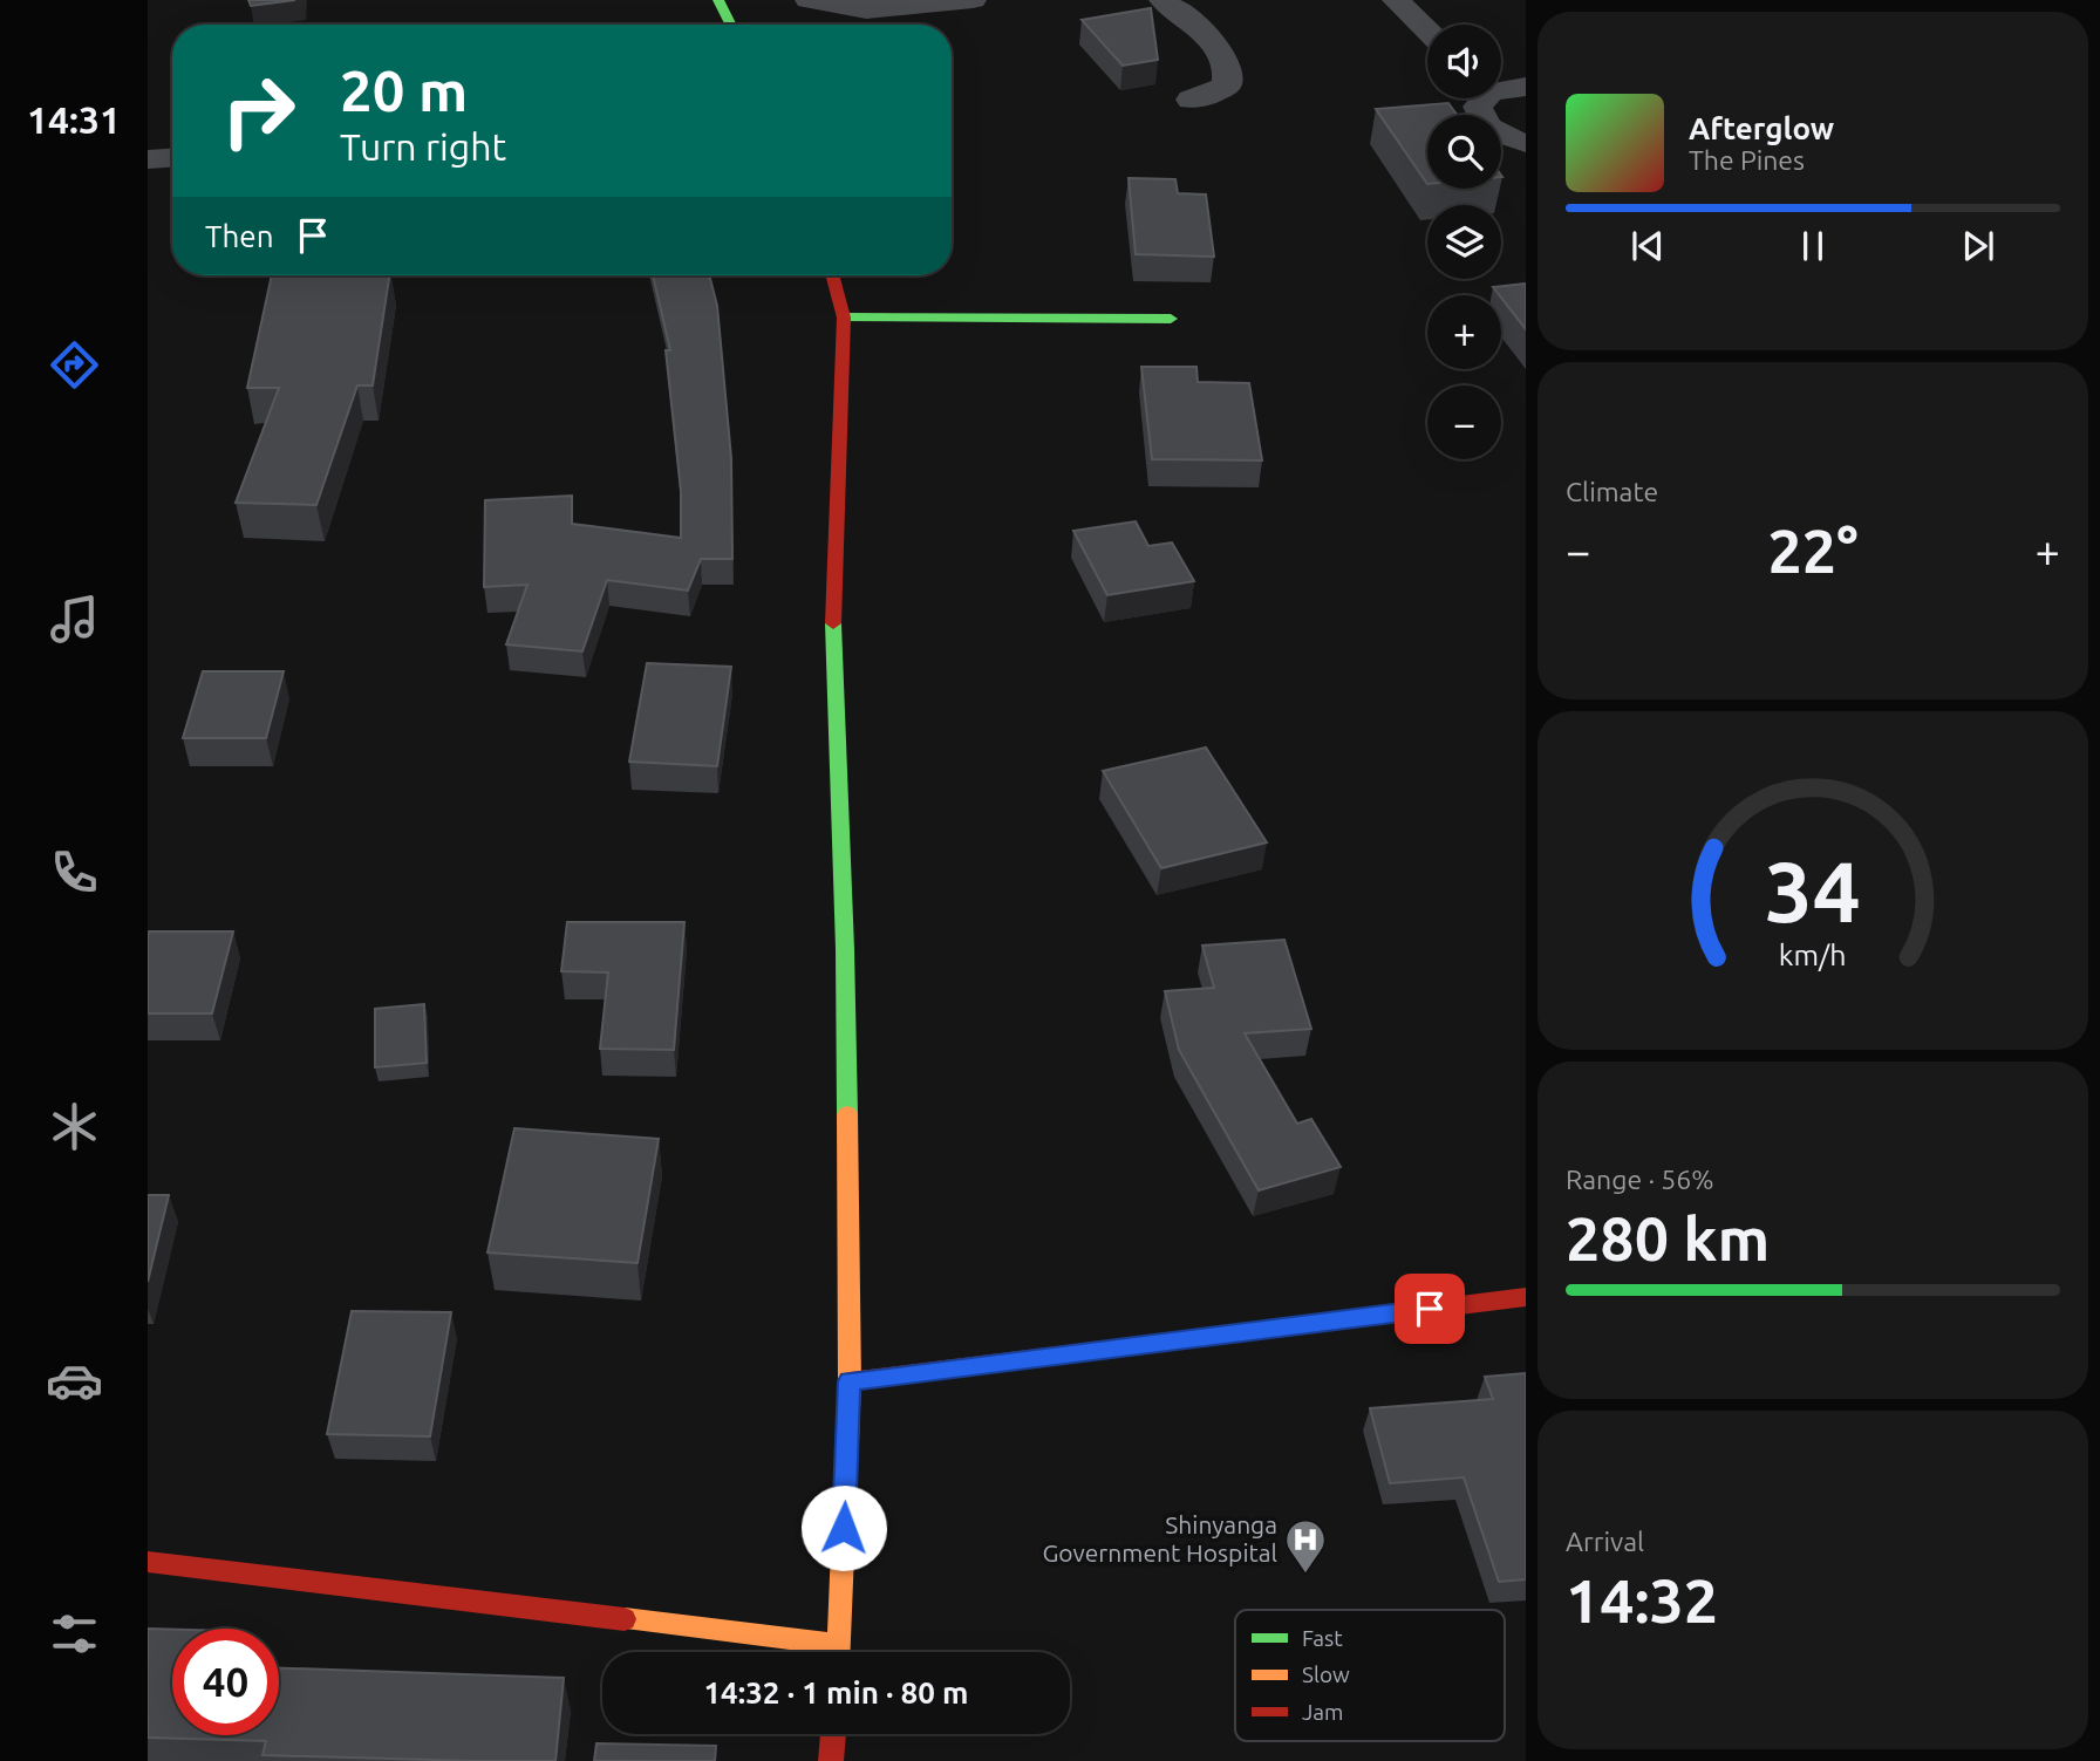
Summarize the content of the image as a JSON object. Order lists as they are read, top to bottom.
{
  "places": {
    "hospital": ["Shinyanga Government Hospital"]
  },
  "legend": ["Fast", "Slow", "Jam"],
  "page": {
    "tabs": "14:31",
    "map_buttons": ["+", "−"],
    "turn": ["20 m", "Turn right"],
    "song": ["Afterglow", "The Pines"],
    "then": "Then",
    "tile": [
      "Climate",
      ["Range · 56%", "280 km"],
      ["Arrival", "14:32"]
    ],
    "heat": ["−", "22°", "+"],
    "limit": "40",
    "trip": "14:32 · 1 min · 80 m",
    "gauge": ["34", "km/h"]
  }
}
